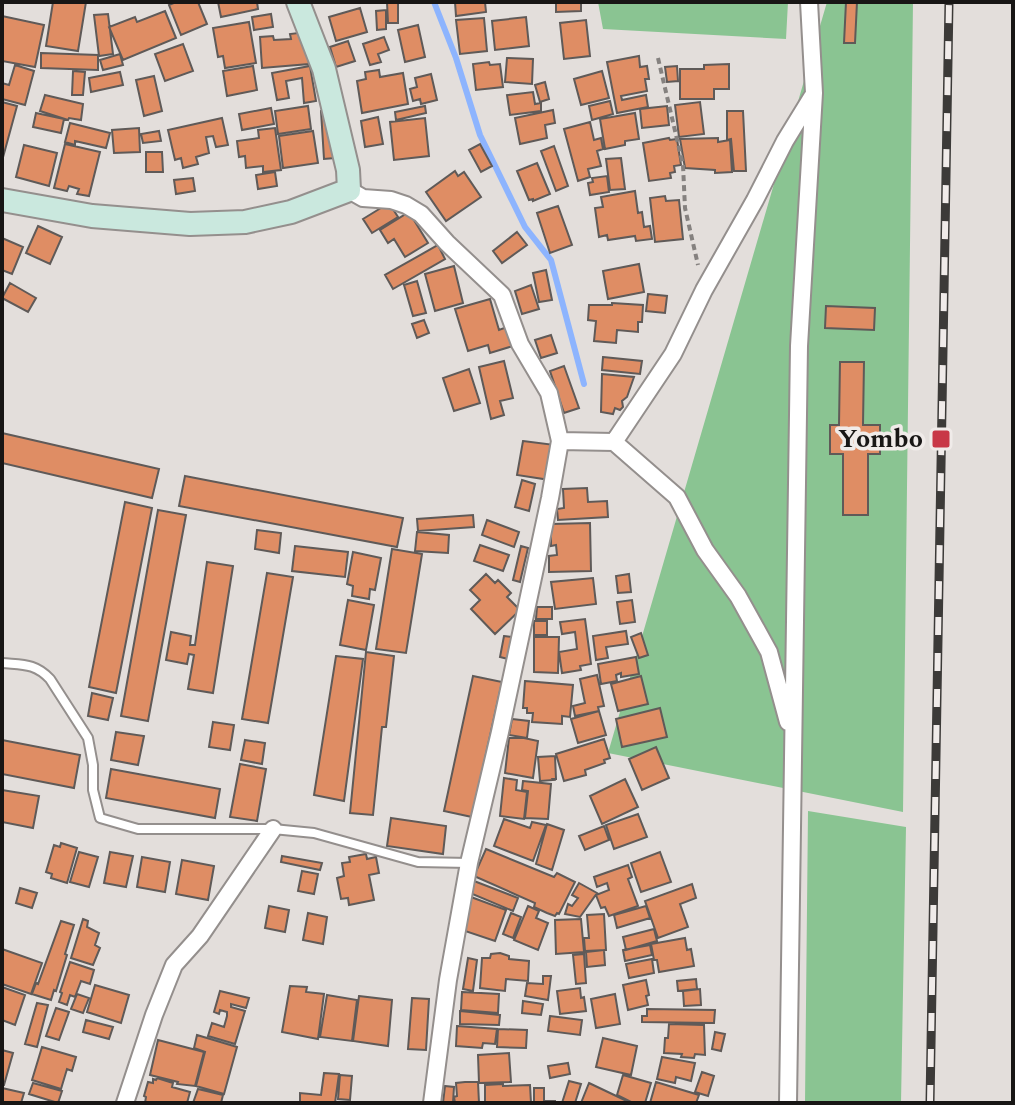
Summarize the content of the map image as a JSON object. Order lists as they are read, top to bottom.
{
  "places": {
    "transit": ["Yombo"]
  }
}
